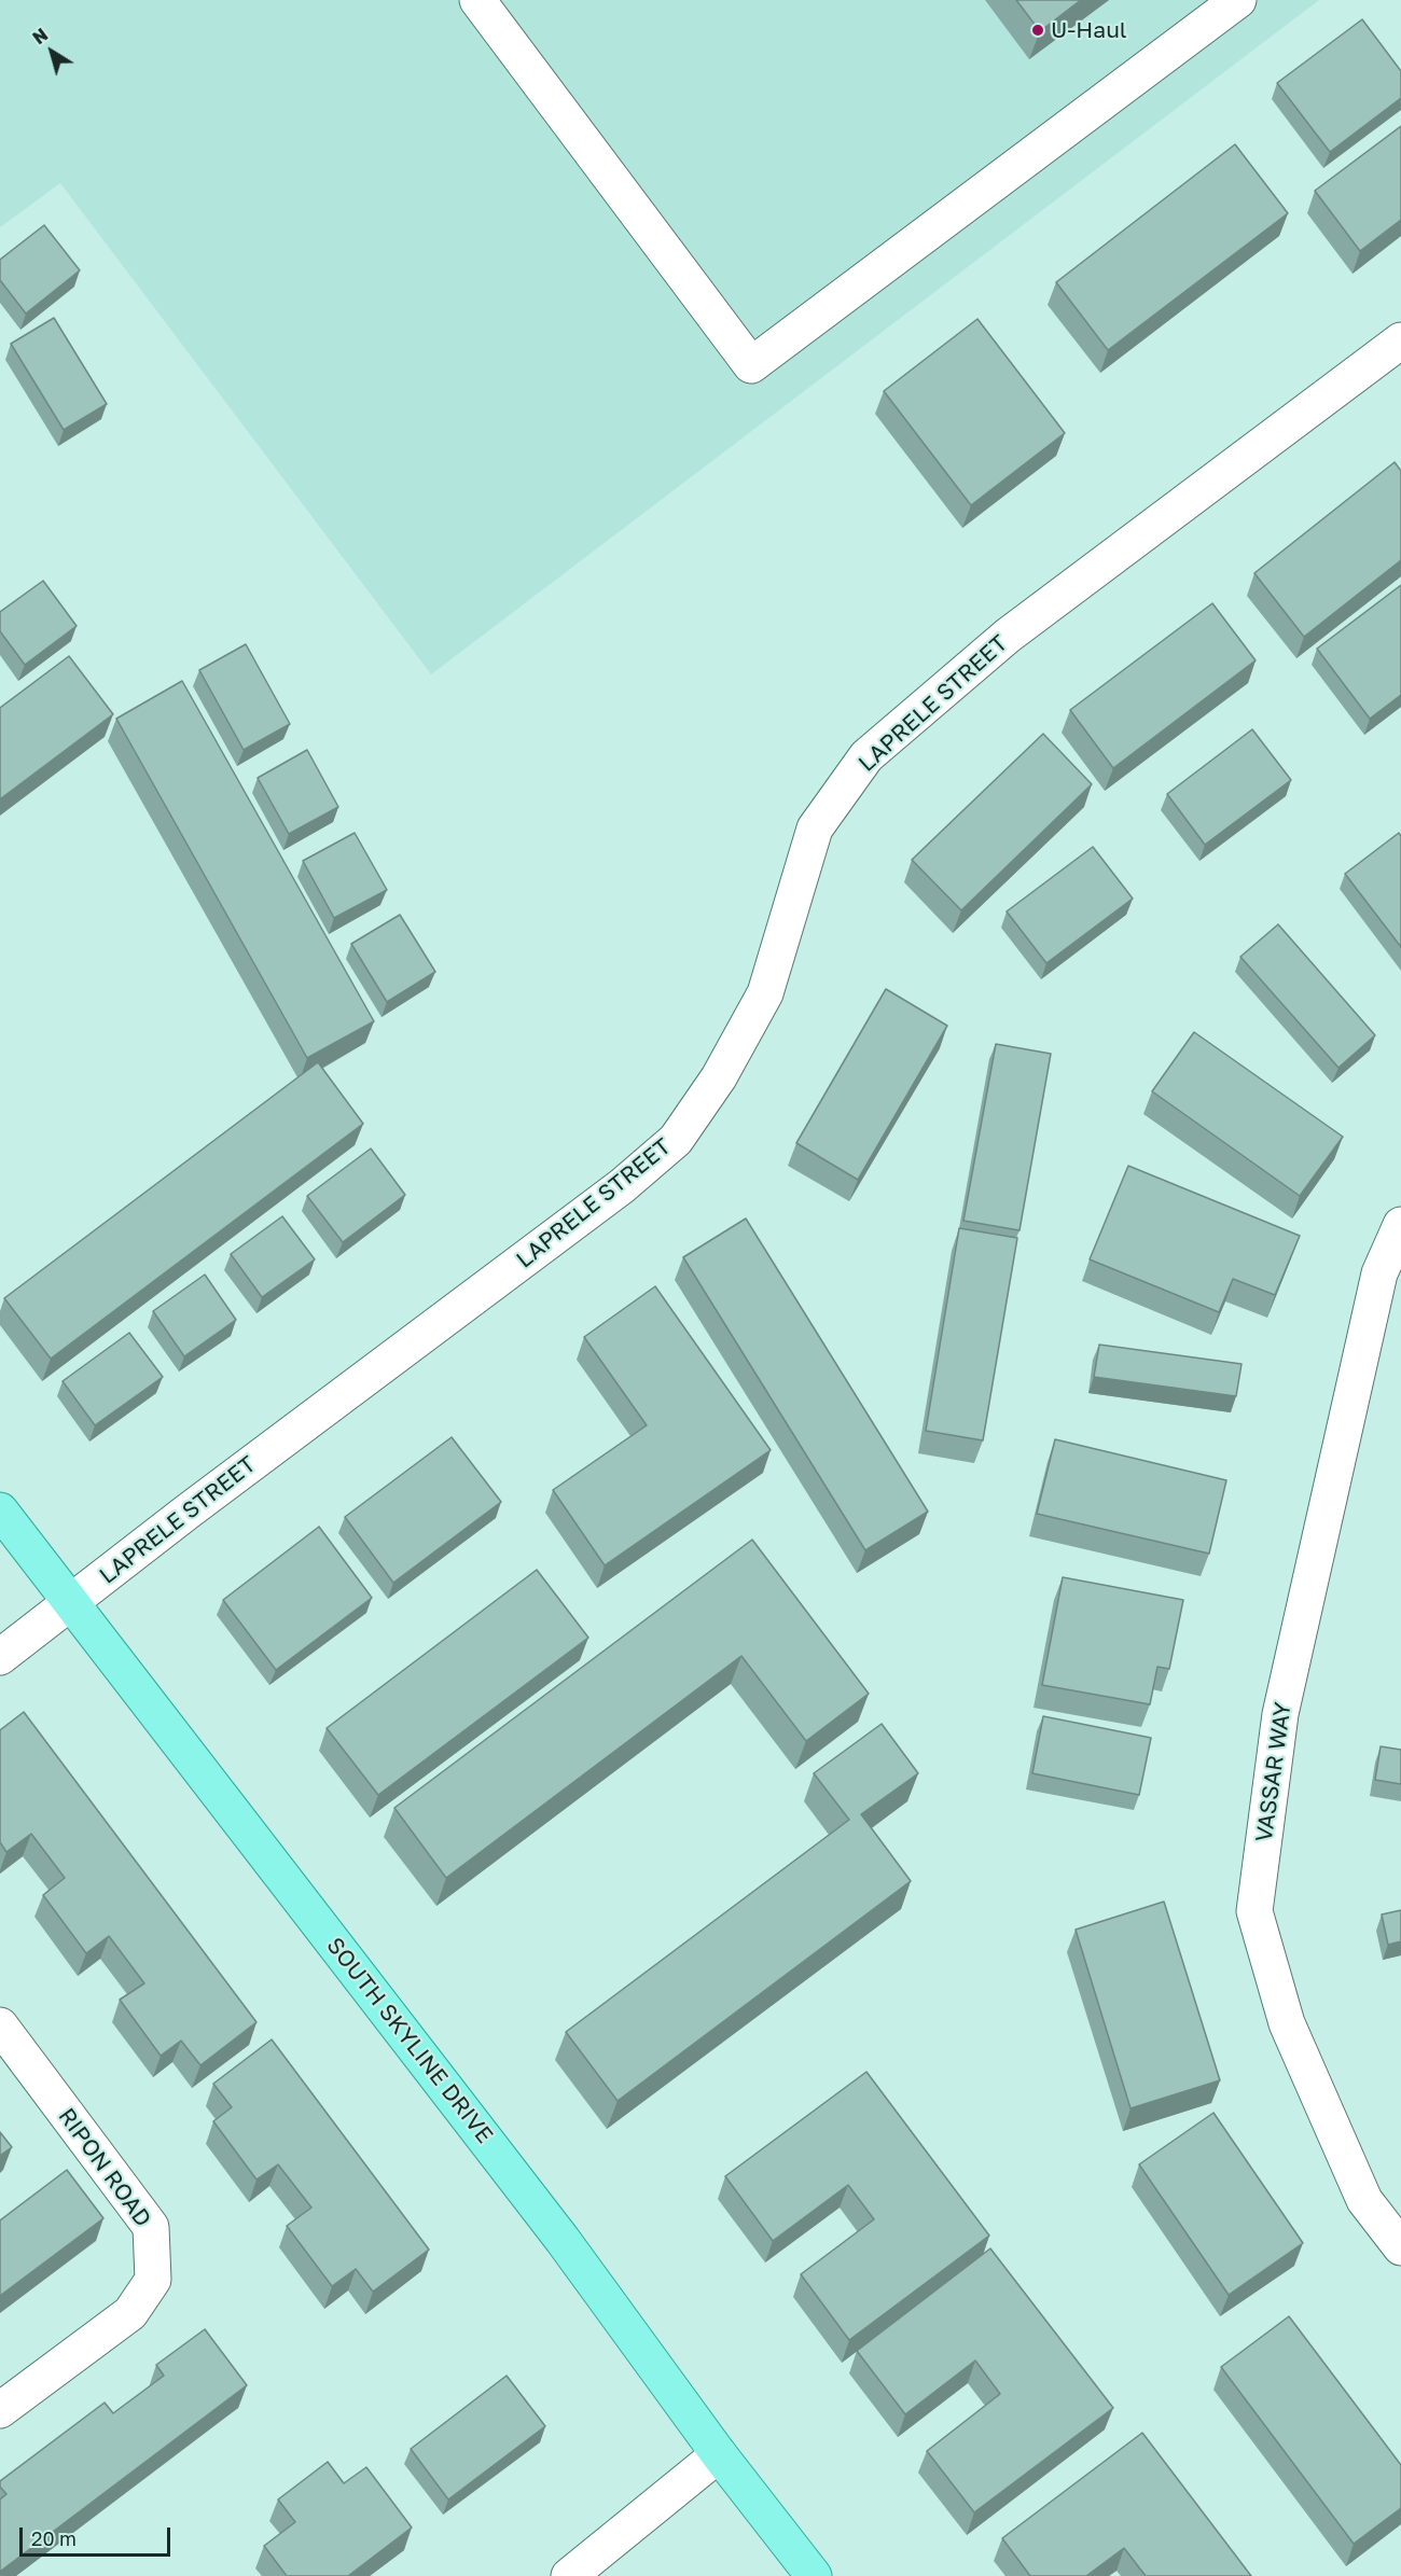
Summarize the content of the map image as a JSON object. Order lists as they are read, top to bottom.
{
  "streets": {
    "main road": ["SOUTH SKYLINE DRIVE"],
    "street": ["LAPRELE STREET", "VASSAR WAY", "RIPON ROAD"]
  },
  "crossings": [
    ["LAPRELE STREET", "SOUTH SKYLINE DRIVE"]
  ],
  "places": ["U-Haul"],
  "scale_bar": "20 m",
  "north": "top left"
}
